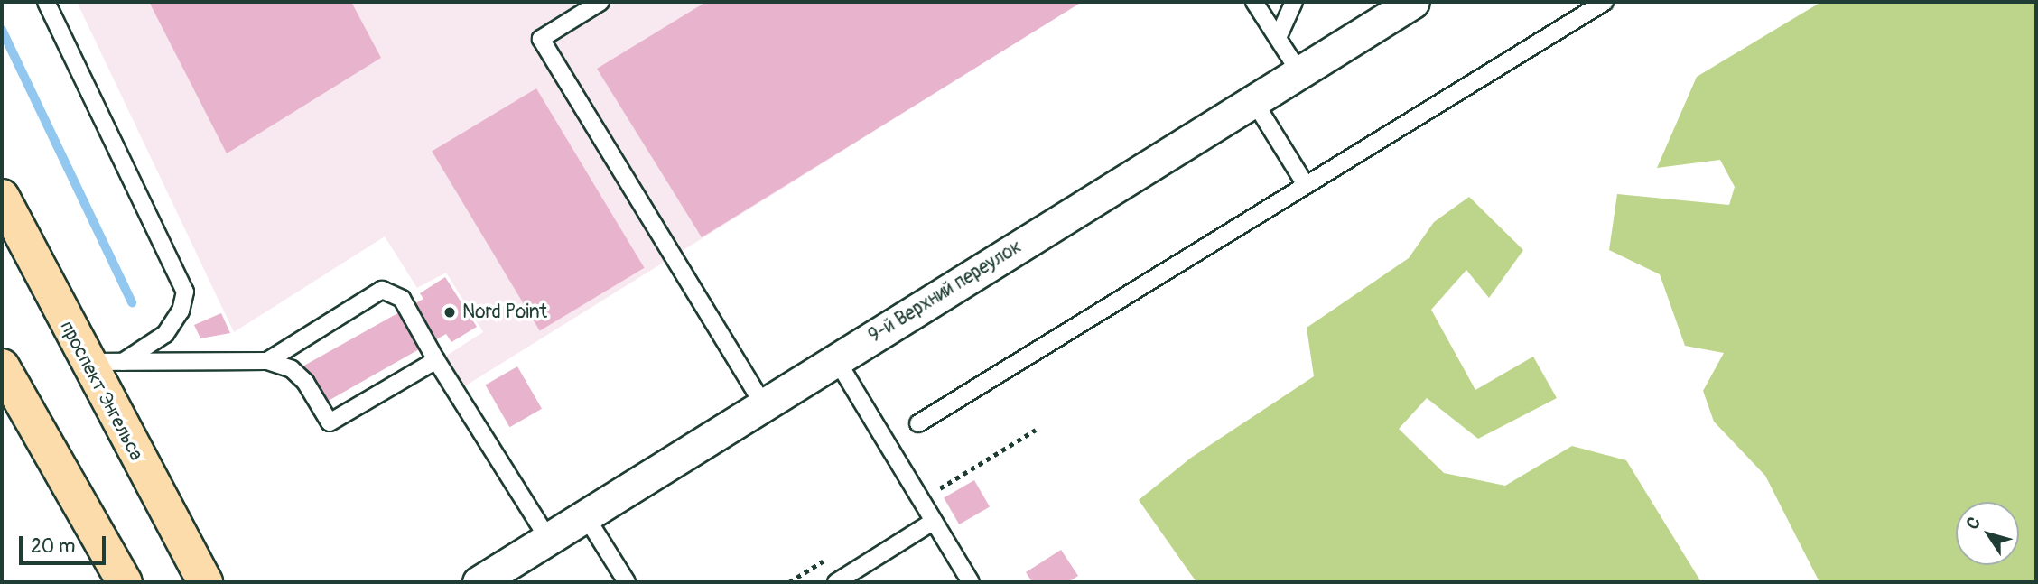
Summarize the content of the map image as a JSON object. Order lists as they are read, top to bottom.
{
  "streets": {
    "main road": ["проспект Энгельса"],
    "street": ["9-й Верхний переулок"]
  },
  "places": ["Nord Point"],
  "scale_bar": "20 m",
  "north": "top left"
}
